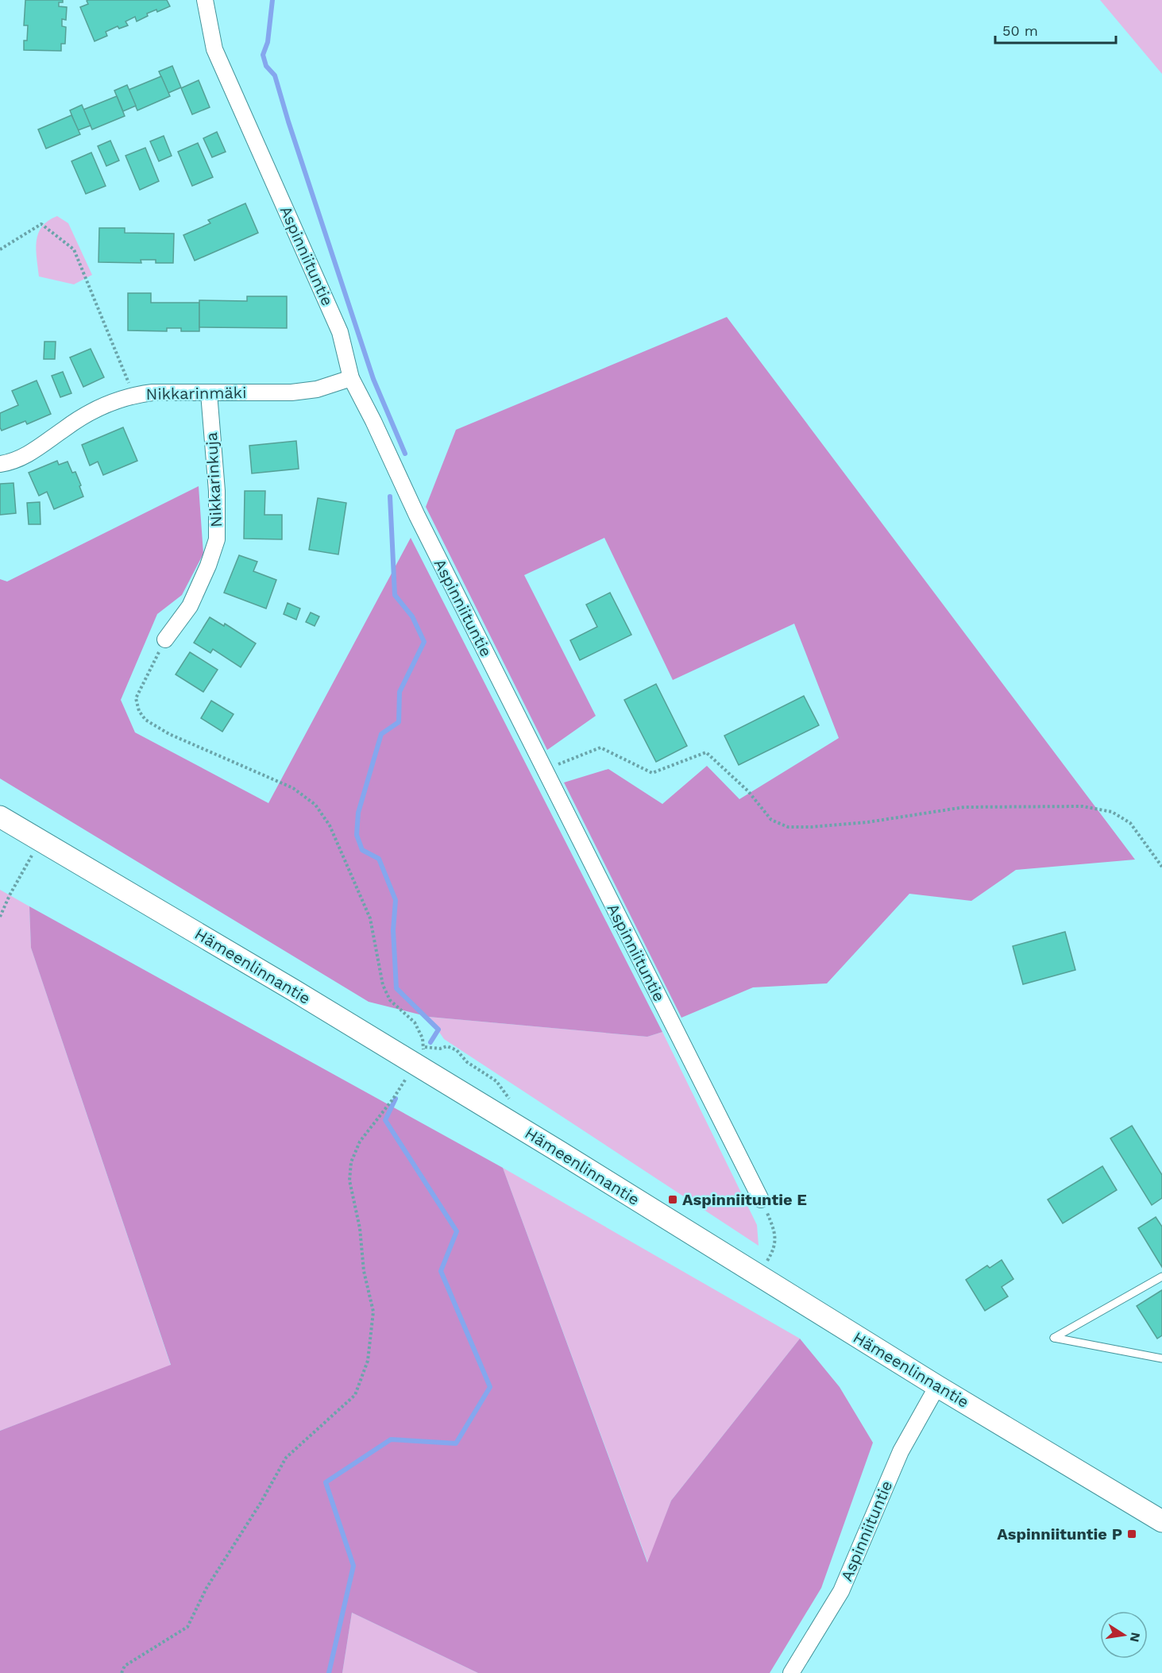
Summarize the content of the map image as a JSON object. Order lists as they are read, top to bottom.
{
  "streets": {
    "main road": ["Hämeenlinnantie"],
    "street": ["Aspinniituntie", "Nikkarinmäki", "Nikkarinkuja"]
  },
  "crossings": [
    ["Aspinniituntie", "Nikkarinmäki"],
    ["Aspinniituntie", "Hämeenlinnantie"],
    ["Nikkarinmäki", "Nikkarinkuja"]
  ],
  "places": {
    "transit": ["Aspinniituntie E", "Aspinniituntie P"]
  },
  "scale_bar": "50 m",
  "north": "right"
}
